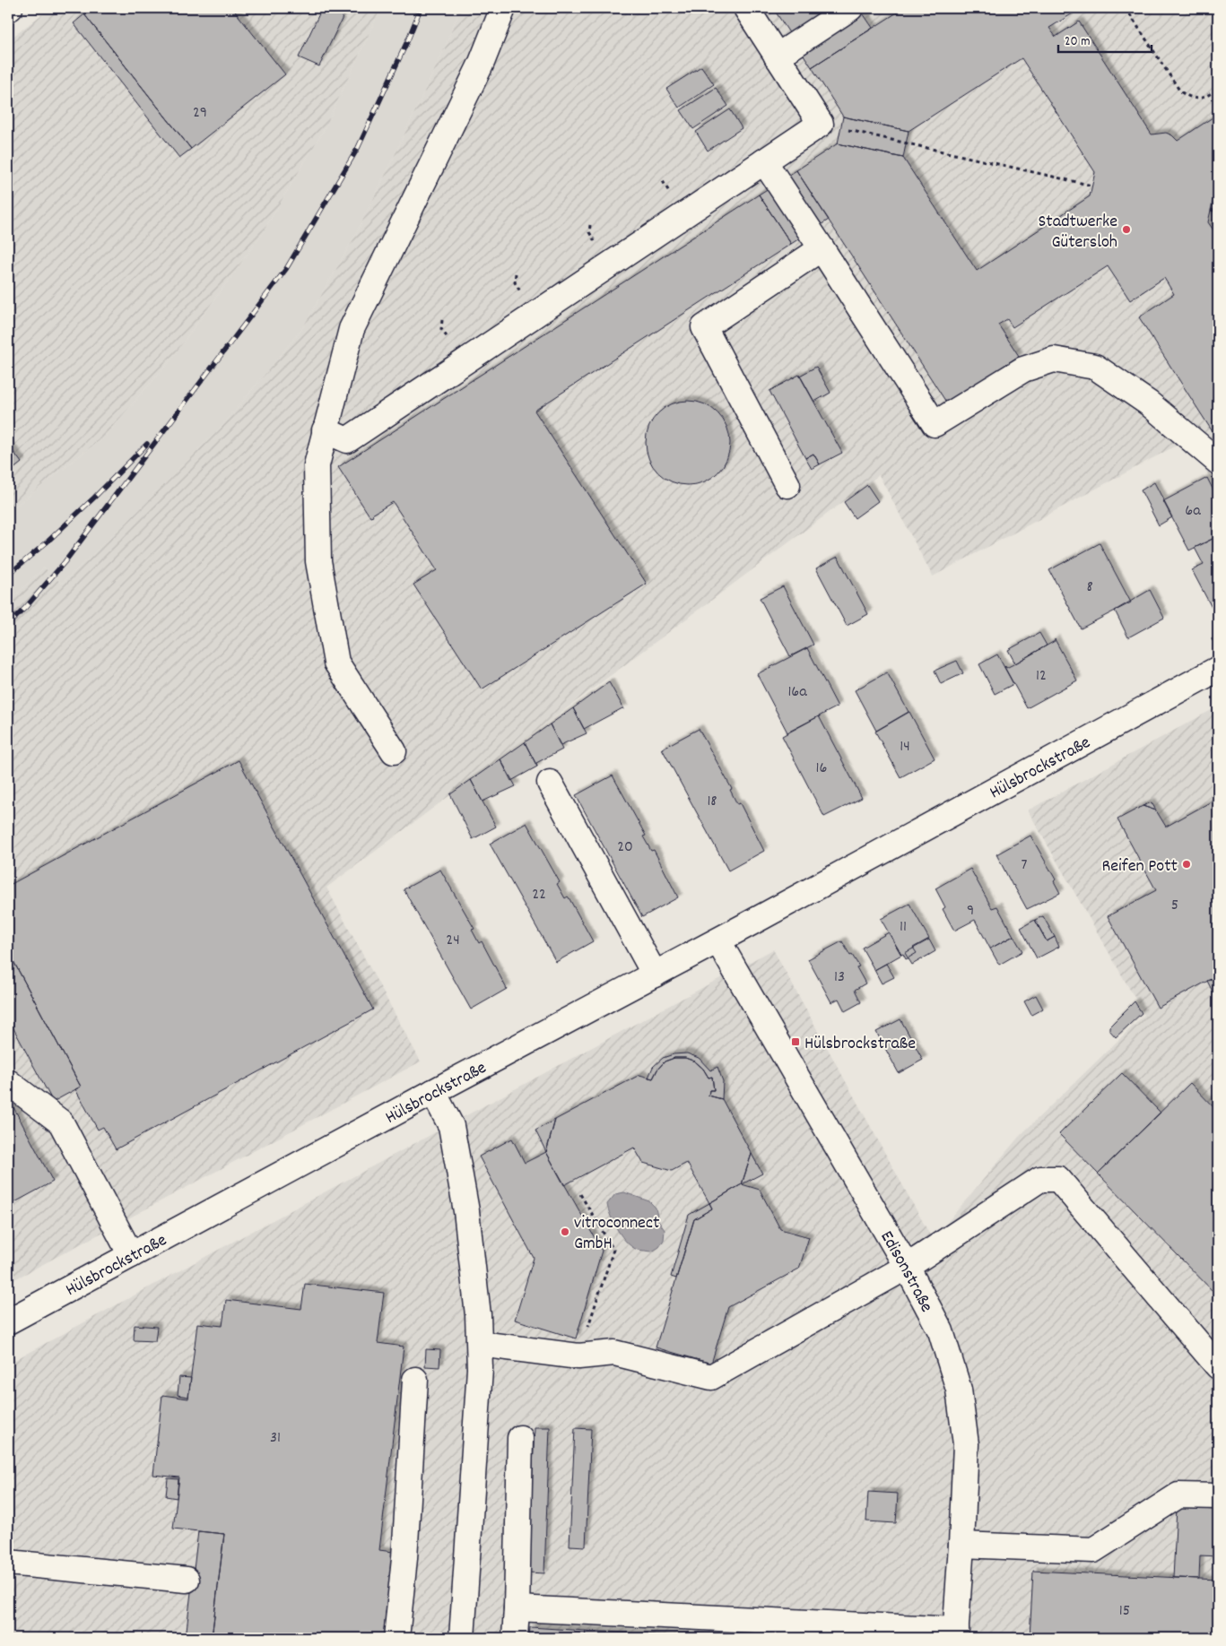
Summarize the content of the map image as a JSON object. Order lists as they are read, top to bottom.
{
  "streets": {
    "street": ["Hülsbrockstraße", "Edisonstraße"]
  },
  "crossings": [
    ["Hülsbrockstraße", "Edisonstraße"]
  ],
  "places": {
    "other": ["Stadtwerke Gütersloh", "Reifen Pott", "vitroconnect GmbH"],
    "transit": ["Hülsbrockstraße"]
  },
  "house_numbers": [
    "29",
    "6a",
    "8",
    "12",
    "16a",
    "14",
    "16",
    "18",
    "20",
    "7",
    "22",
    "5",
    "9",
    "11",
    "24",
    "13",
    "31",
    "15"
  ],
  "scale_bar": "20 m"
}
